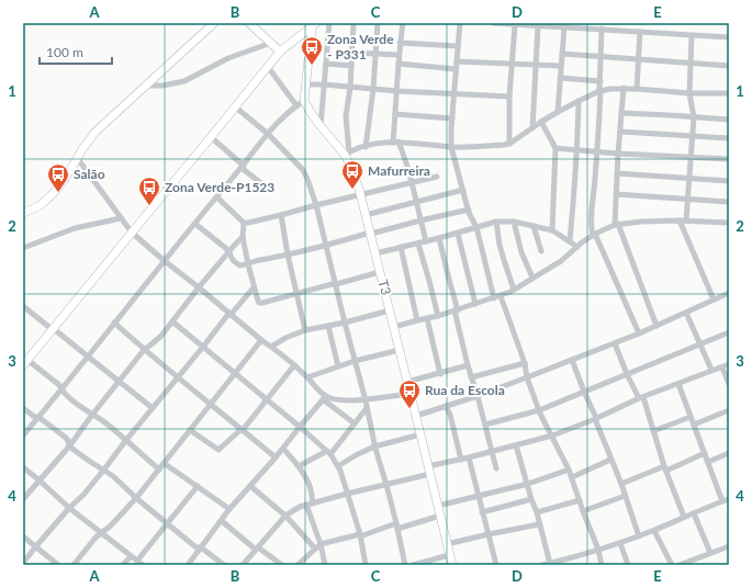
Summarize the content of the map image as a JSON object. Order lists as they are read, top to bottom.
{
  "streets": {
    "street": ["T3"]
  },
  "places": {
    "bus stop": [
      "Zona Verde - P331",
      "Mafurreira",
      "Salão",
      "Zona Verde-P1523",
      "Rua da Escola"
    ]
  },
  "scale_bar": "100 m",
  "grid": {
    "columns": [
      "A",
      "B",
      "C",
      "D",
      "E"
    ],
    "rows": [
      "1",
      "2",
      "3",
      "4"
    ]
  }
}
